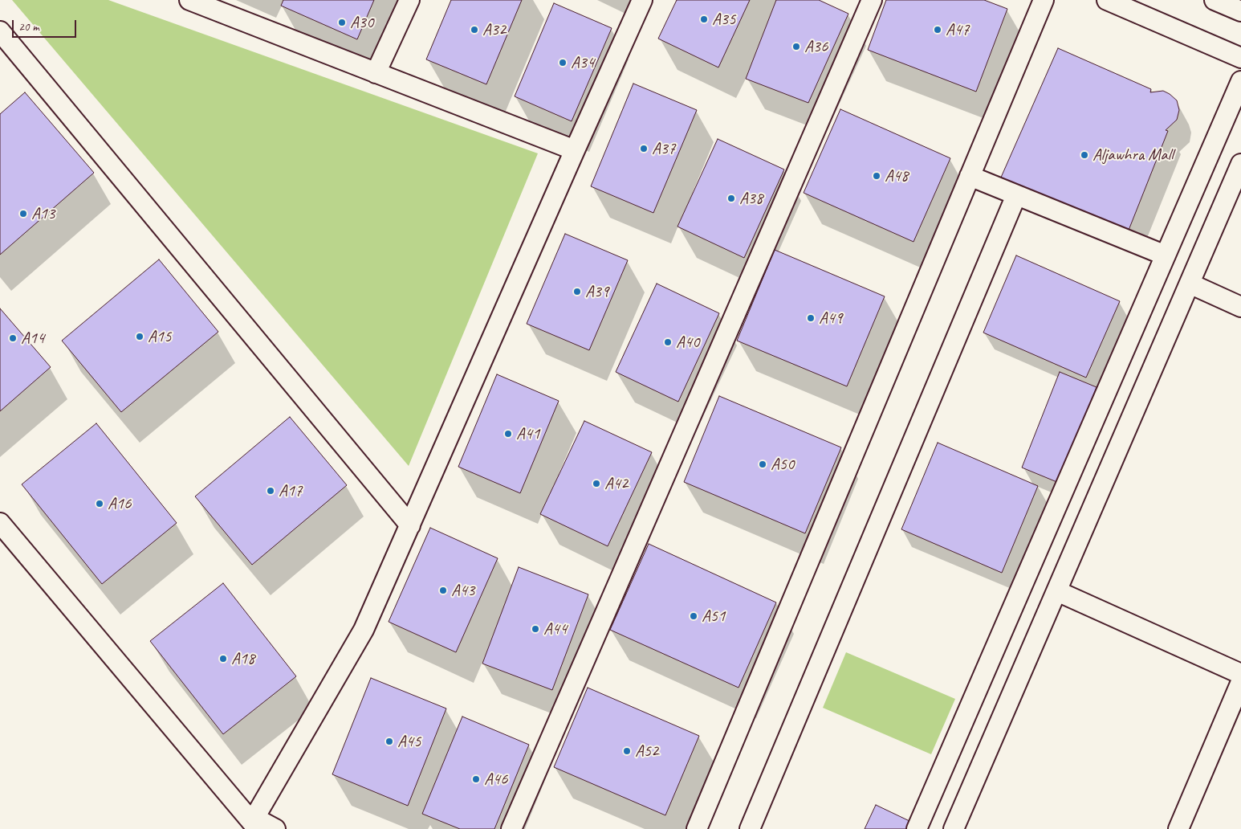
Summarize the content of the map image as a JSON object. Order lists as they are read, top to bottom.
{
  "places": [
    "A35",
    "A30",
    "A32",
    "A47",
    "A36",
    "A34",
    "A37",
    "Aljawhra Mall",
    "A48",
    "A38",
    "A13",
    "A39",
    "A49",
    "A15",
    "A14",
    "A40",
    "A41",
    "A50",
    "A42",
    "A17",
    "A16",
    "A43",
    "A51",
    "A44",
    "A18",
    "A45",
    "A52",
    "A46"
  ],
  "scale_bar": "20 m"
}
